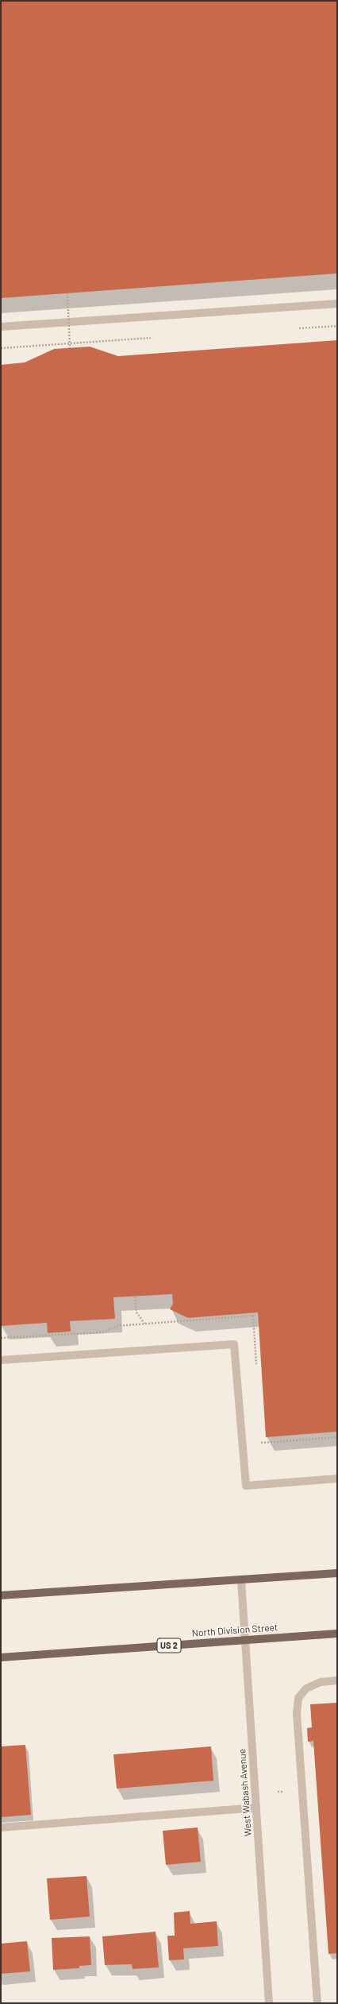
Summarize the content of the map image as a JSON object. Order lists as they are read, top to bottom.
{
  "streets": {
    "main road": ["North Division Street", "US 2"],
    "street": ["West Wabash Avenue"]
  },
  "crossings": [
    ["North Division Street", "West Wabash Avenue"]
  ]
}
